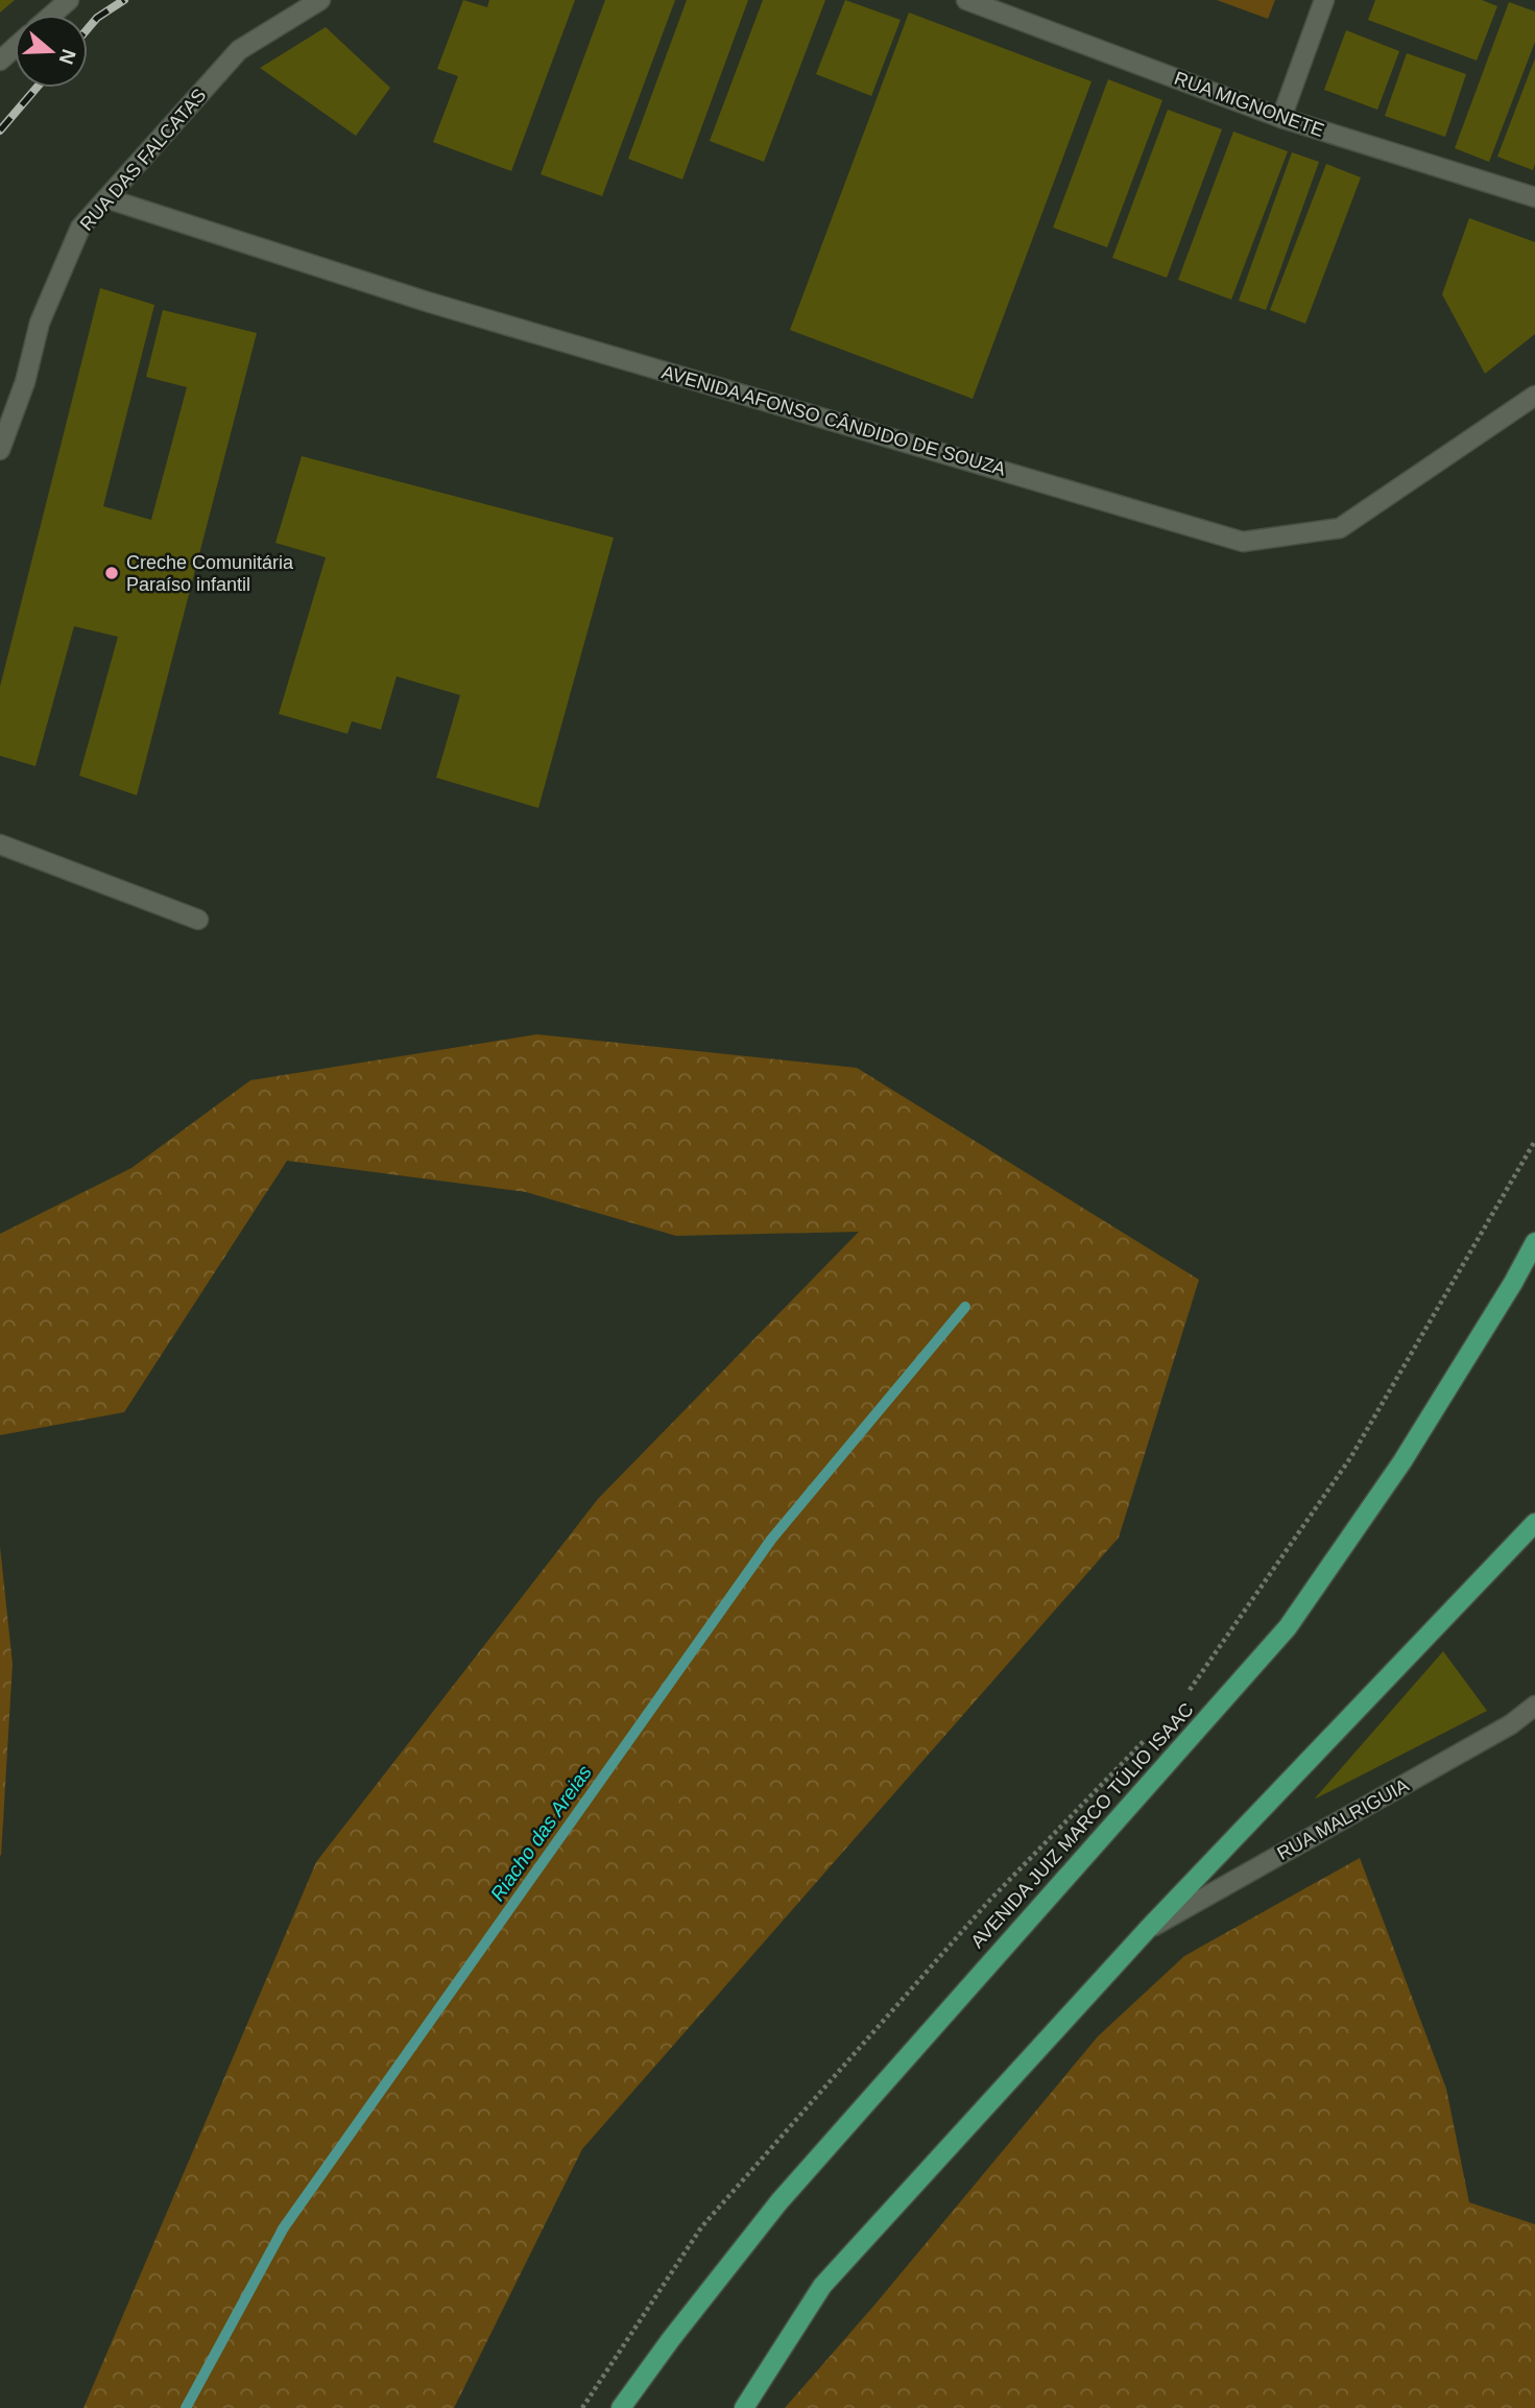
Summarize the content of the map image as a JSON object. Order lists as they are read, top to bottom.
{
  "streets": {
    "main road": ["AVENIDA JUIZ MARCO TÚLIO ISAAC"],
    "street": [
      "RUA MIGNONETE",
      "RUA DAS FALCATAS",
      "AVENIDA AFONSO CÂNDIDO DE SOUZA",
      "RUA MALRIGUIA"
    ]
  },
  "crossings": [
    ["RUA DAS FALCATAS", "AVENIDA AFONSO CÂNDIDO DE SOUZA"]
  ],
  "water": ["Riacho das Areias"],
  "places": ["Creche Comunitária Paraíso infantil"],
  "north": "right"
}
